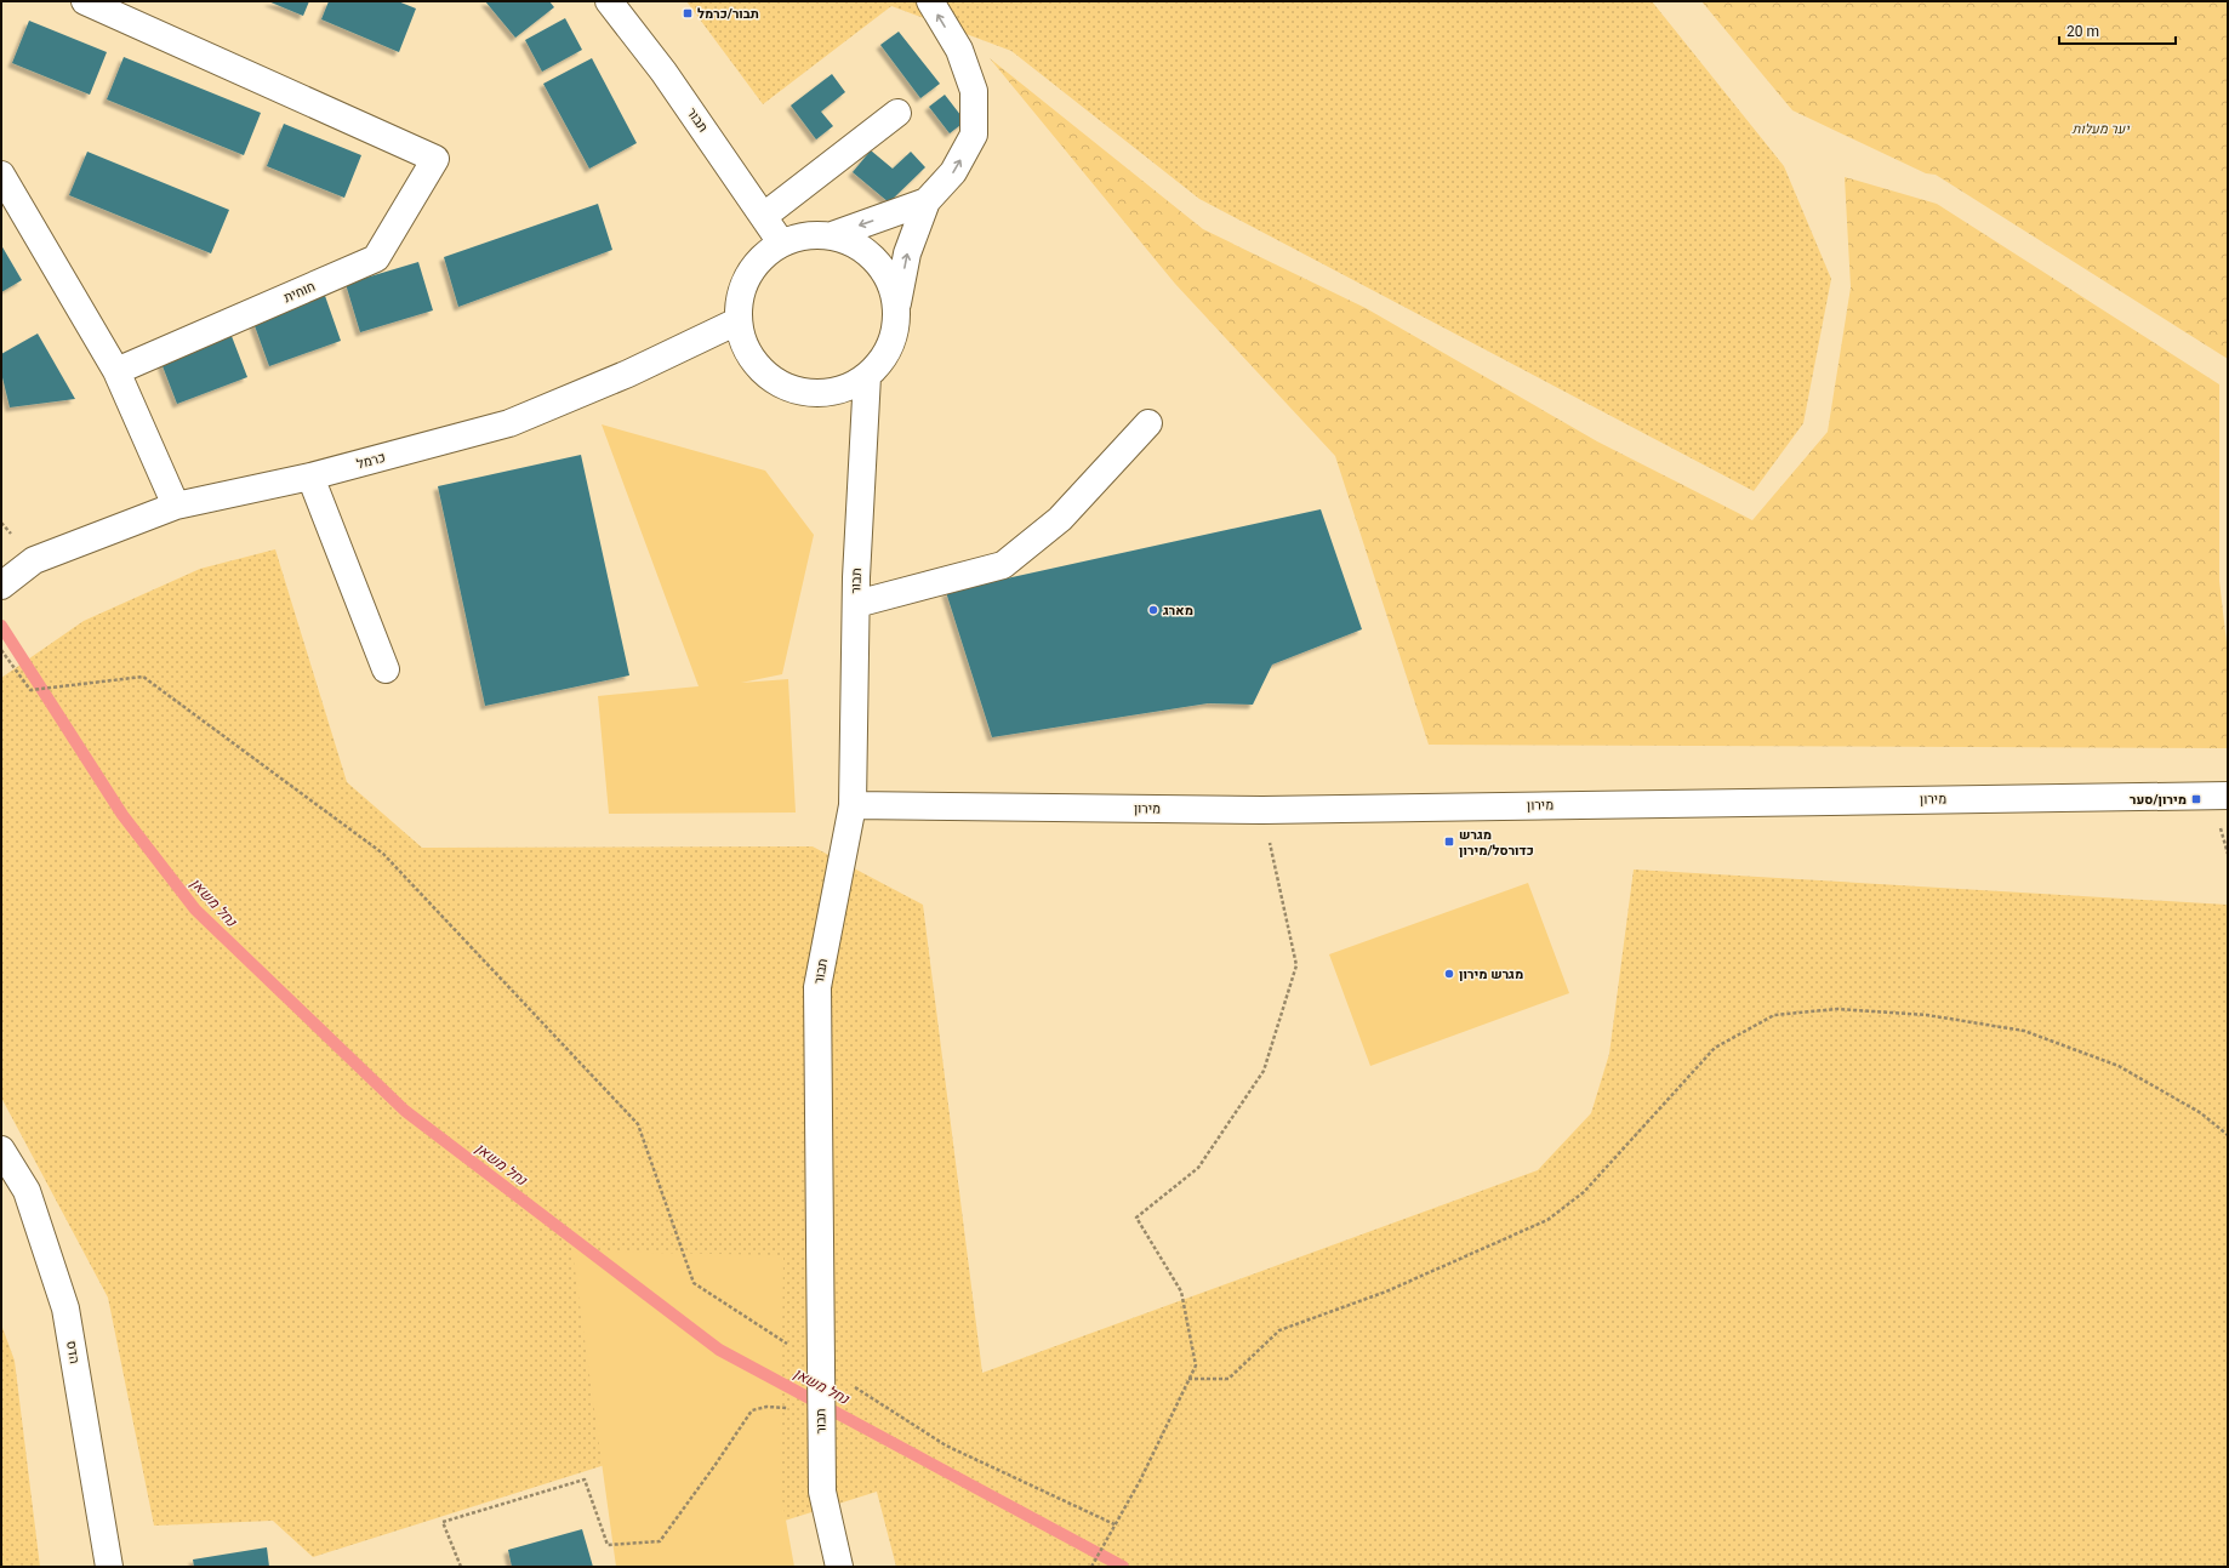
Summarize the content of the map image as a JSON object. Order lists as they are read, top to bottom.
{
  "streets": {
    "street": [
      "תבור",
      "חוחית",
      "כרמל",
      "מירון",
      "הדס"
    ]
  },
  "crossings": [
    ["תבור", "כרמל"],
    ["תבור", "מירון"]
  ],
  "water": ["נחל משאן"],
  "parks": ["יער מעלות"],
  "places": {
    "transit": ["תבור/כרמל", "מירון/סער", "מגרש כדורסל/מירון"],
    "other": ["מארג", "מגרש מירון"]
  },
  "scale_bar": "20 m"
}
